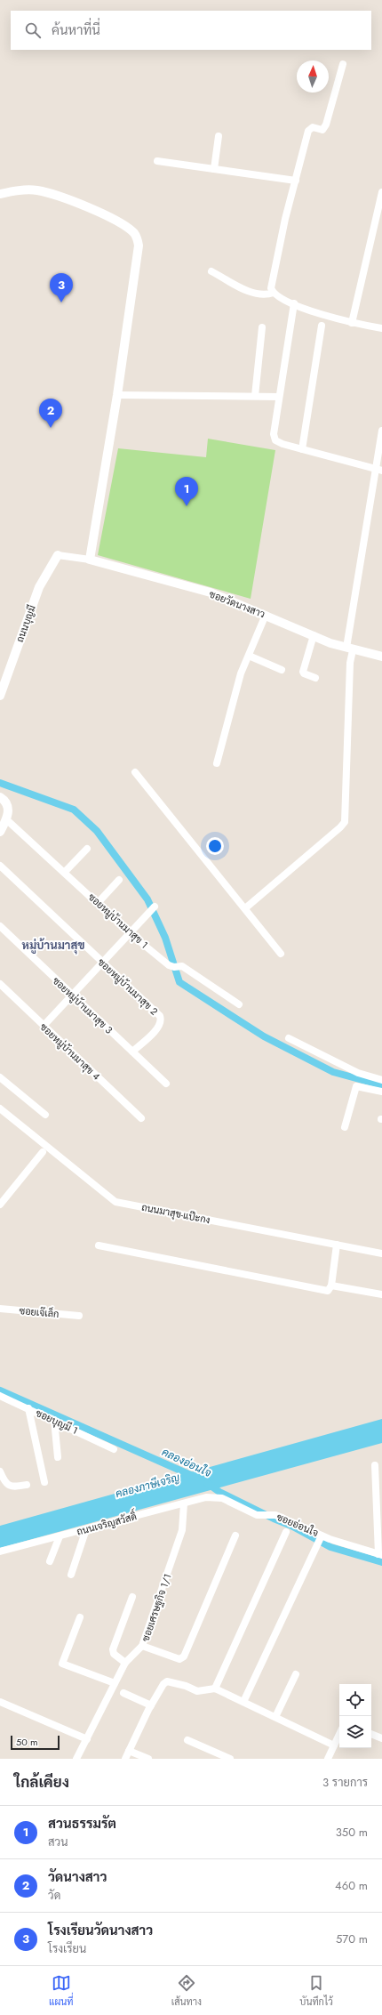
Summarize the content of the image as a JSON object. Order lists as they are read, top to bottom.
{
  "streets": {
    "street": [
      "ซอยวัดนางสาว",
      "ถนนบุญมี",
      "ซอยหมู่บ้านมาสุข 1",
      "ซอยหมู่บ้านมาสุข 2",
      "ซอยหมู่บ้านมาสุข 3",
      "ซอยหมู่บ้านมาสุข 4",
      "ถนนมาสุข-แป๊ะกง",
      "ซอยเจ๊เล็ก",
      "ซอยบุญมี 1",
      "ถนนเจริญสวัสดิ์",
      "ซอยอ่อนใจ",
      "ซอยเศรษฐกิจ 1/1"
    ]
  },
  "crossings": [
    ["ซอยหมู่บ้านมาสุข 2", "ซอยหมู่บ้านมาสุข 3"],
    ["ถนนเจริญสวัสดิ์", "ซอยอ่อนใจ"],
    ["ถนนเจริญสวัสดิ์", "ซอยเศรษฐกิจ 1/1"]
  ],
  "districts": ["หมู่บ้านมาสุข"],
  "water": ["คลองอ่อนใจ", "คลองภาษีเจริญ"],
  "scale_bar": "50 m",
  "north": "top",
  "page": {
    "search": "ค้นหาที่นี่",
    "pins": ["3", "2", "1"],
    "scale": "50 m",
    "heading": ["ใกล้เคียง", "3 รายการ"],
    "list": [
      {
        "mark": "1",
        "name": "สวนธรรมรัต",
        "note": "สวน",
        "value": "350 m"
      },
      {
        "mark": "2",
        "name": "วัดนางสาว",
        "note": "วัด",
        "value": "460 m"
      },
      {
        "mark": "3",
        "name": "โรงเรียนวัดนางสาว",
        "note": "โรงเรียน",
        "value": "570 m"
      }
    ],
    "nav": ["แผนที่", "เส้นทาง", "บันทึกไว้"]
  }
}
